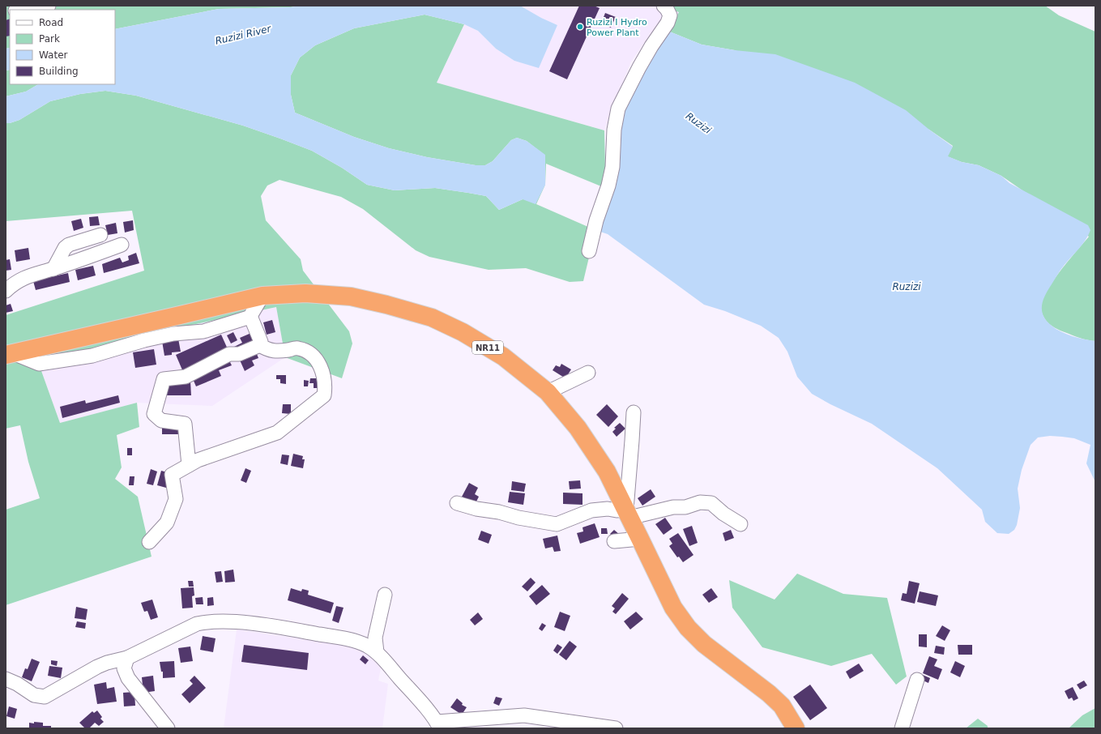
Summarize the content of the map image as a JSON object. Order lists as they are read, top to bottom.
{
  "streets": {
    "highway": ["NR11"]
  },
  "water": ["Ruzizi River", "Ruzizi"],
  "places": ["Ruzizi I Hydro Power Plant"],
  "legend": [
    "Road",
    "Park",
    "Water",
    "Building"
  ]
}
